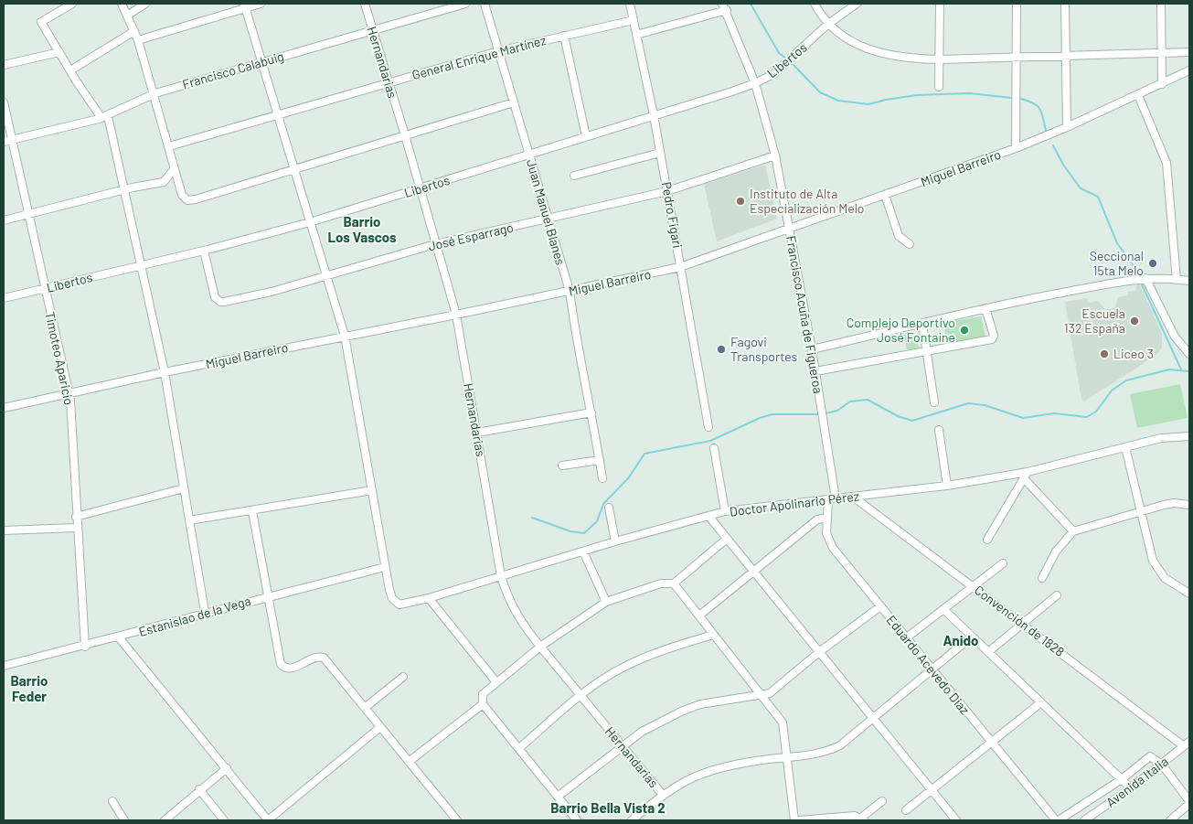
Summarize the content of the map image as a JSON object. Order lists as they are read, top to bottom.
{
  "streets": {
    "street": [
      "General Enrique Martínez",
      "Libertos",
      "Hernandarias",
      "Francisco Calabuig",
      "Miguel Barreiro",
      "Juan Manuel Blanes",
      "Pedro Figari",
      "José Esparrago",
      "Francisco Acuña de Figueroa",
      "Timoteo Aparicio",
      "Doctor Apolinario Pérez",
      "Estanislao de la Vega",
      "Convención de 1828",
      "Eduardo Acevedo Diaz",
      "Avenida Italia"
    ]
  },
  "crossings": [
    ["General Enrique Martínez", "Hernandarias"],
    ["General Enrique Martínez", "Juan Manuel Blanes"],
    ["General Enrique Martínez", "Pedro Figari"],
    ["Libertos", "Hernandarias"],
    ["Libertos", "Juan Manuel Blanes"],
    ["Libertos", "Pedro Figari"],
    ["Libertos", "José Esparrago"],
    ["Libertos", "Francisco Acuña de Figueroa"],
    ["Libertos", "Timoteo Aparicio"],
    ["Hernandarias", "Francisco Calabuig"],
    ["Hernandarias", "Miguel Barreiro"],
    ["Hernandarias", "José Esparrago"],
    ["Hernandarias", "Doctor Apolinario Pérez"],
    ["Francisco Calabuig", "Timoteo Aparicio"],
    ["Miguel Barreiro", "Juan Manuel Blanes"],
    ["Miguel Barreiro", "Pedro Figari"],
    ["Miguel Barreiro", "Francisco Acuña de Figueroa"],
    ["Miguel Barreiro", "Timoteo Aparicio"],
    ["Juan Manuel Blanes", "José Esparrago"],
    ["Pedro Figari", "José Esparrago"],
    ["José Esparrago", "Francisco Acuña de Figueroa"],
    ["Francisco Acuña de Figueroa", "Doctor Apolinario Pérez"],
    ["Francisco Acuña de Figueroa", "Eduardo Acevedo Diaz"],
    ["Timoteo Aparicio", "Estanislao de la Vega"],
    ["Doctor Apolinario Pérez", "Estanislao de la Vega"],
    ["Doctor Apolinario Pérez", "Convención de 1828"],
    ["Doctor Apolinario Pérez", "Eduardo Acevedo Diaz"],
    ["Convención de 1828", "Avenida Italia"]
  ],
  "districts": [
    "Barrio Los Vascos",
    "Anido",
    "Barrio Feder",
    "Barrio Bella Vista 2"
  ],
  "places": [
    "Instituto de Alta Especialización Melo",
    "Seccional 15ta Melo",
    "Escuela 132 España",
    "Complejo Deportivo José Fontaine",
    "Fagovi Transportes",
    "Liceo 3"
  ]
}
